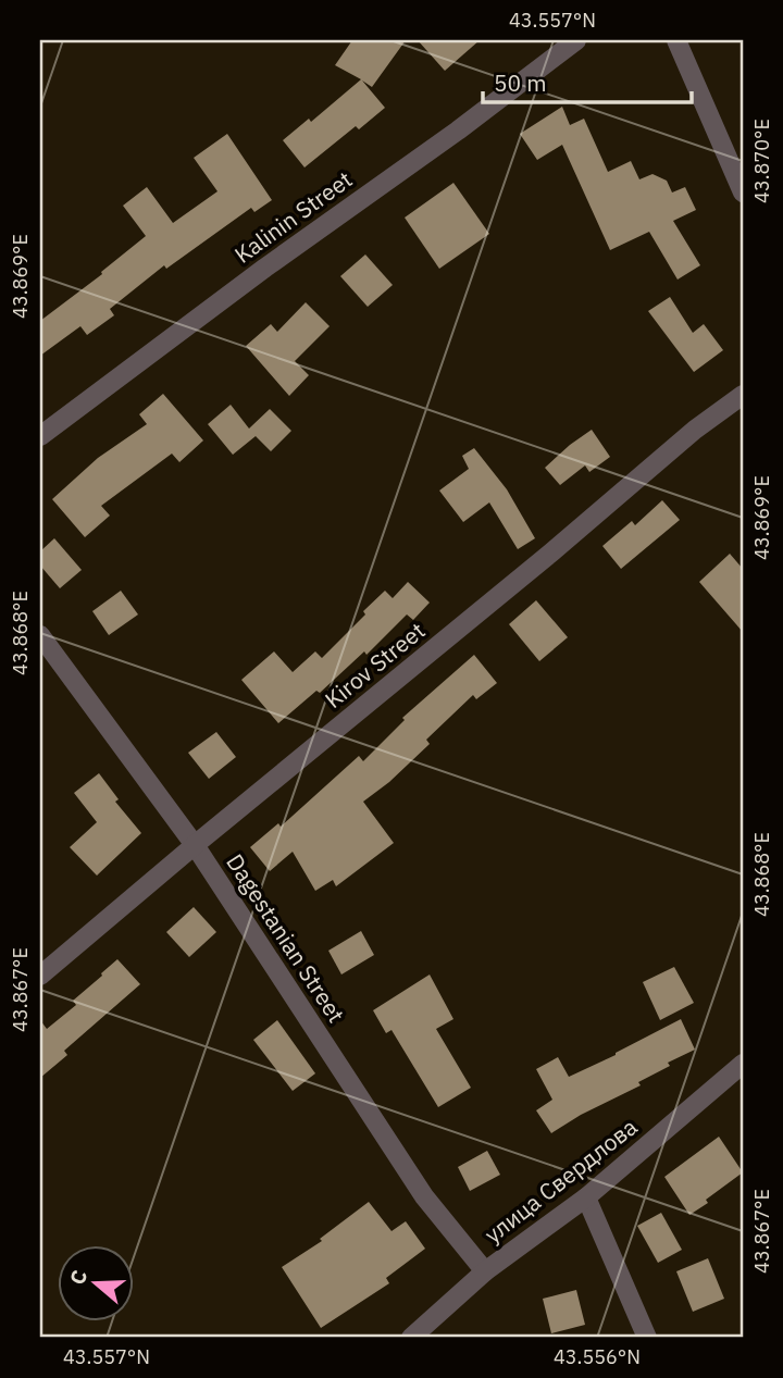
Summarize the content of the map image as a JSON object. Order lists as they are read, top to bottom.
{
  "streets": {
    "street": [
      "Kalinin Street",
      "Kirov Street",
      "Dagestanian Street",
      "улица Свердлова"
    ]
  },
  "crossings": [
    ["Kirov Street", "Dagestanian Street"],
    ["Dagestanian Street", "улица Свердлова"]
  ],
  "scale_bar": "50 m",
  "north": "left",
  "coordinates": [
    "43.557°N",
    "43.870°E",
    "43.869°E",
    "43.868°E",
    "43.867°E",
    "43.556°N"
  ]
}
